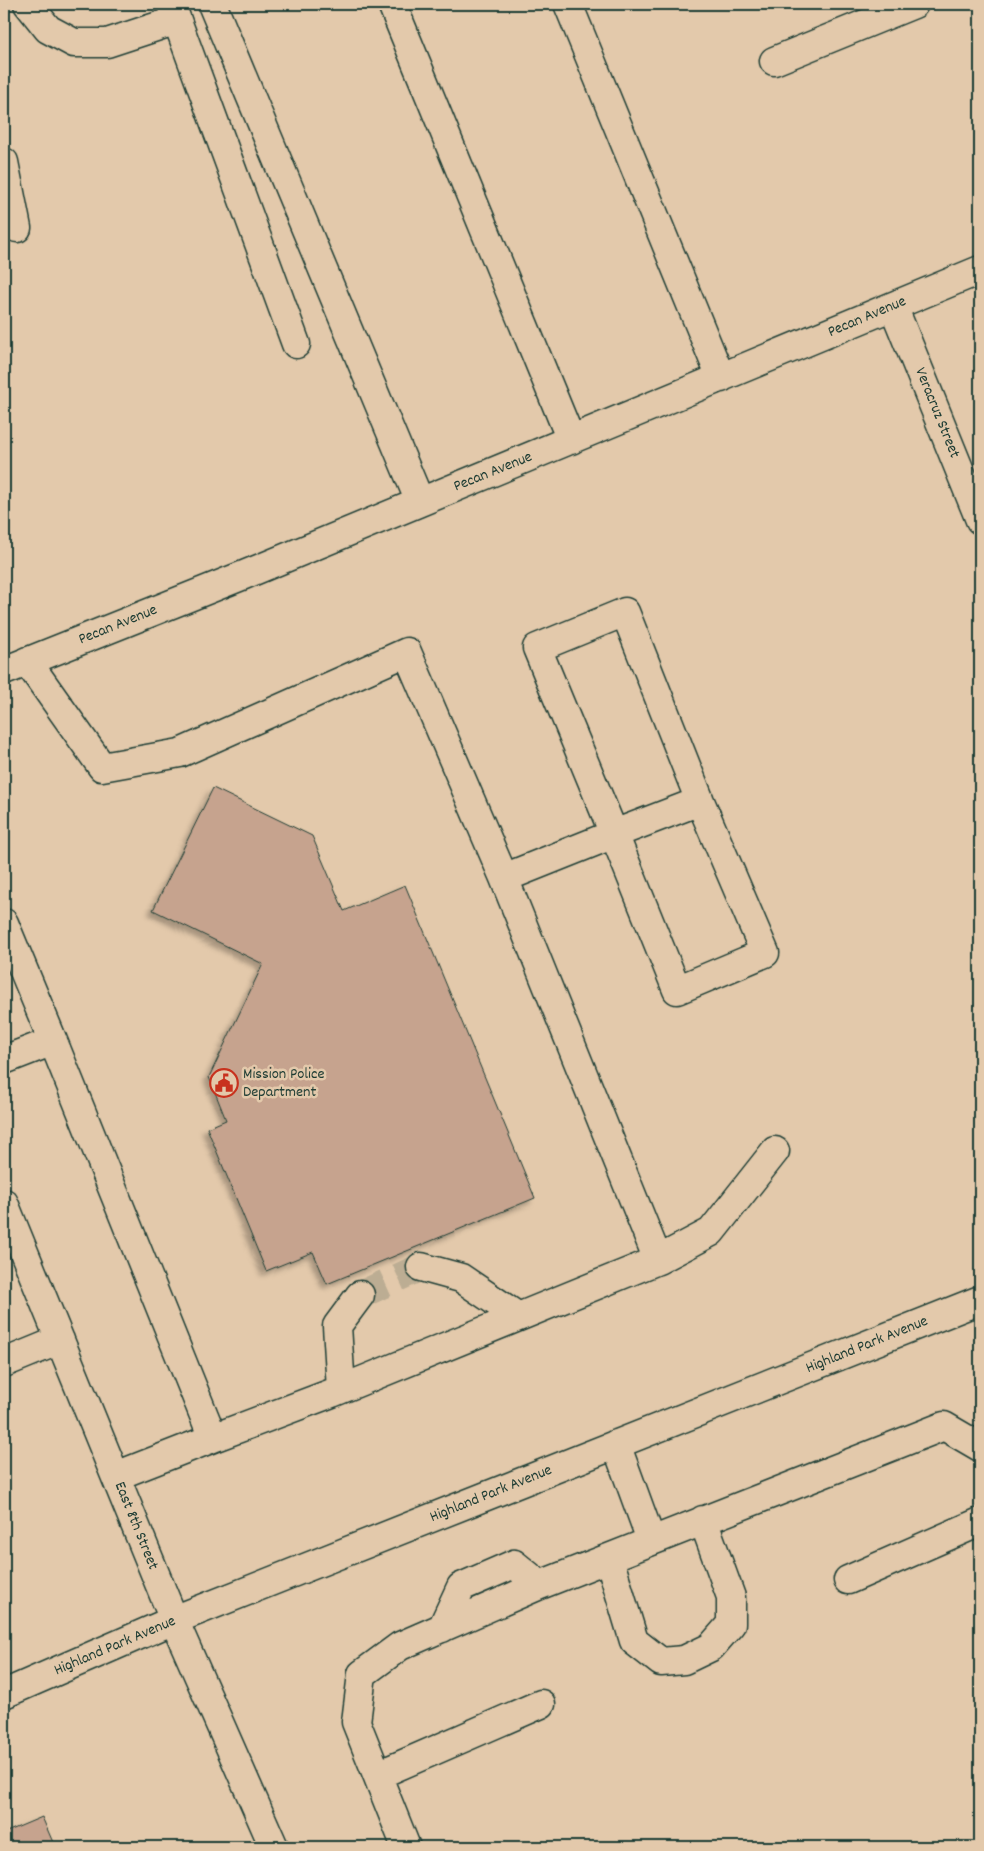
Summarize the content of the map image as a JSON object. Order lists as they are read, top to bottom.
{
  "streets": {
    "street": [
      "Pecan Avenue",
      "Veracruz Street",
      "Highland Park Avenue",
      "East 8th Street"
    ]
  },
  "crossings": [
    ["Pecan Avenue", "Veracruz Street"],
    ["Highland Park Avenue", "East 8th Street"]
  ],
  "places": {
    "public building": ["Mission Police Department"]
  }
}
